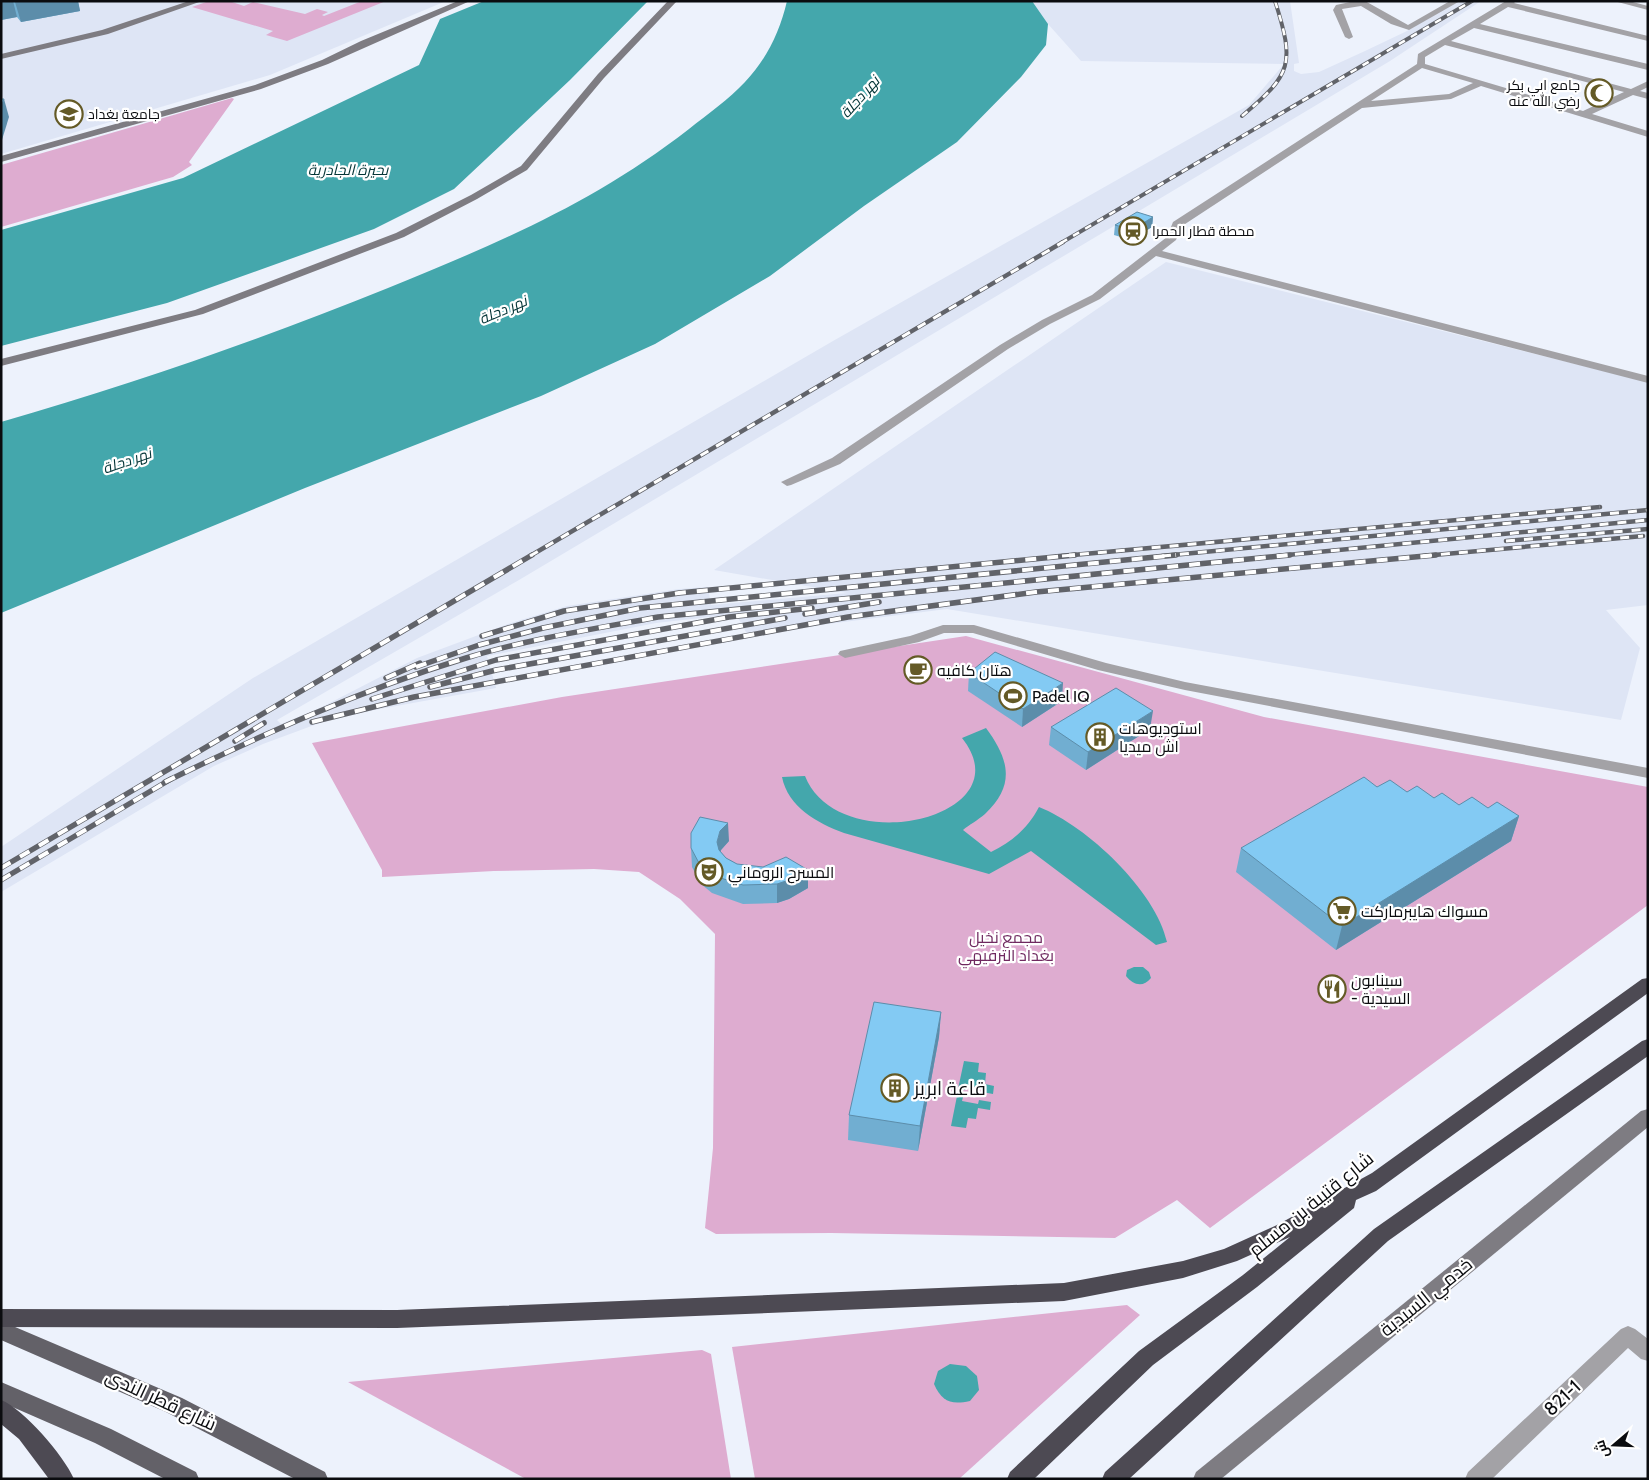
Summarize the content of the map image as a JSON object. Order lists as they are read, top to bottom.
{
  "streets": {
    "highway": ["شارع قتيبة بن مسلم"],
    "main road": ["شارع قطر الندى"],
    "street": ["خدمي السيدية", "821-1"]
  },
  "water": ["نهر دجلة", "بحيرة الجادرية"],
  "parks": ["مجمع نخيل بغداد الترفيهي"],
  "places": {
    "mosque": ["جامع ابي بكر رضي الله عنه"],
    "school or university": ["جامعة بغداد"],
    "station": ["محطة قطار الحمرا"],
    "cafe": ["هتان كافيه"],
    "sports": ["Padel IQ"],
    "building": ["استوديوهات اش ميديا", "قاعة ابريز"],
    "theatre": ["المسرح الروماني"],
    "supermarket": ["مسواك هايبرماركت"],
    "restaurant": ["سينابون - السيدية"]
  },
  "north": "left"
}
